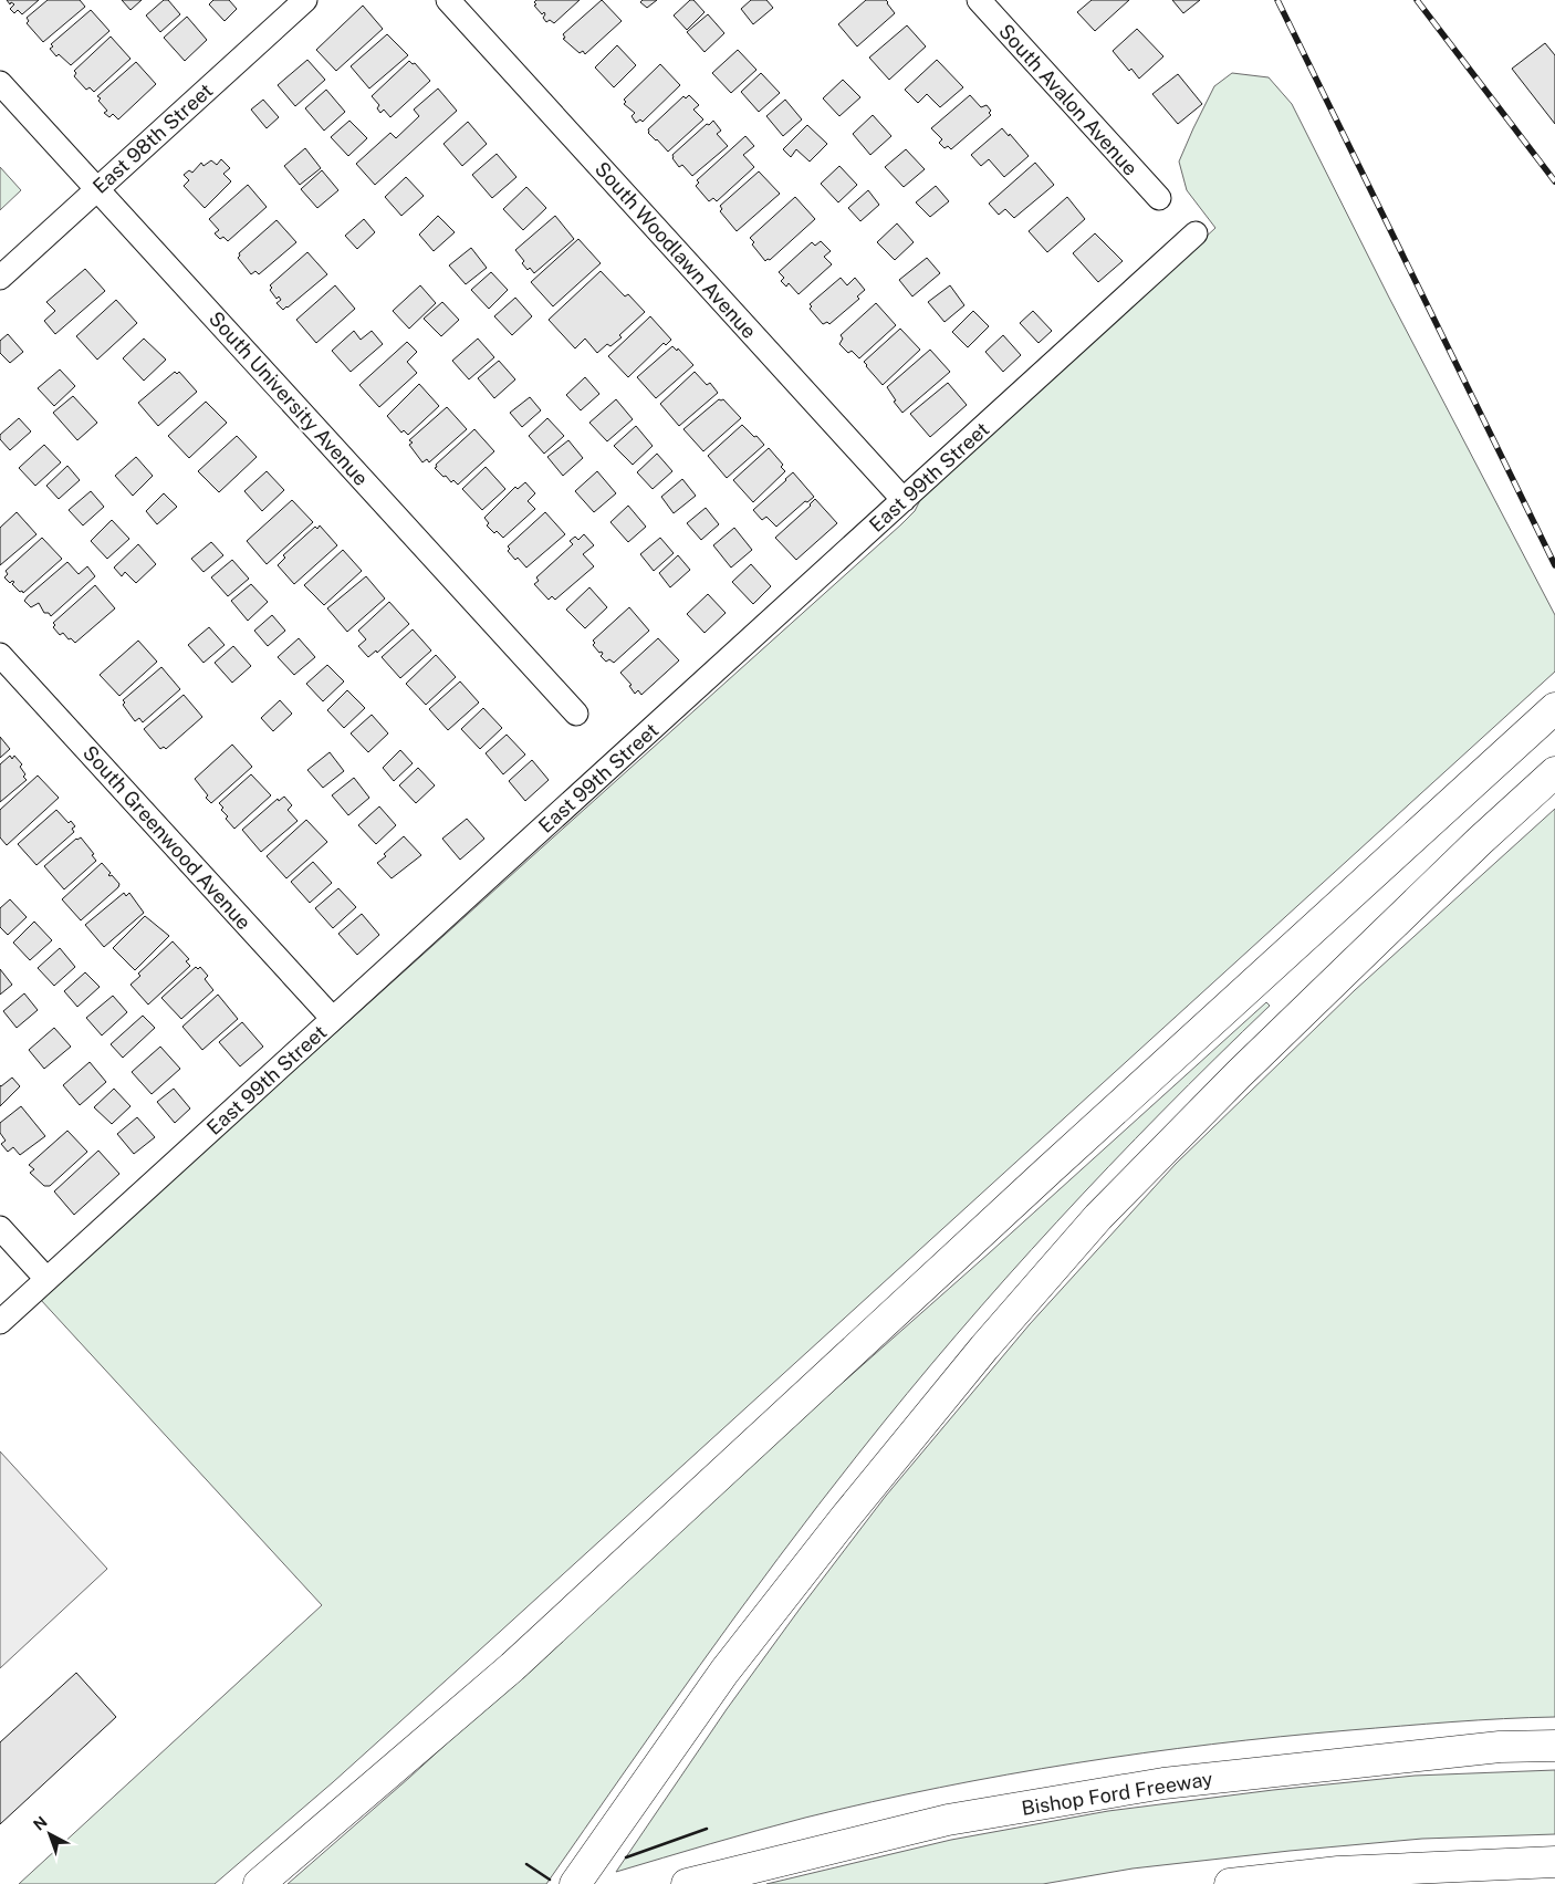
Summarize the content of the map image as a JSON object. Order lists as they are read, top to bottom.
{
  "streets": {
    "highway": ["Bishop Ford Freeway"],
    "street": [
      "South Avalon Avenue",
      "East 98th Street",
      "South Woodlawn Avenue",
      "South University Avenue",
      "East 99th Street",
      "South Greenwood Avenue"
    ]
  },
  "crossings": [
    ["East 98th Street", "South University Avenue"],
    ["South Woodlawn Avenue", "East 99th Street"],
    ["East 99th Street", "South Greenwood Avenue"]
  ],
  "north": "top left"
}
